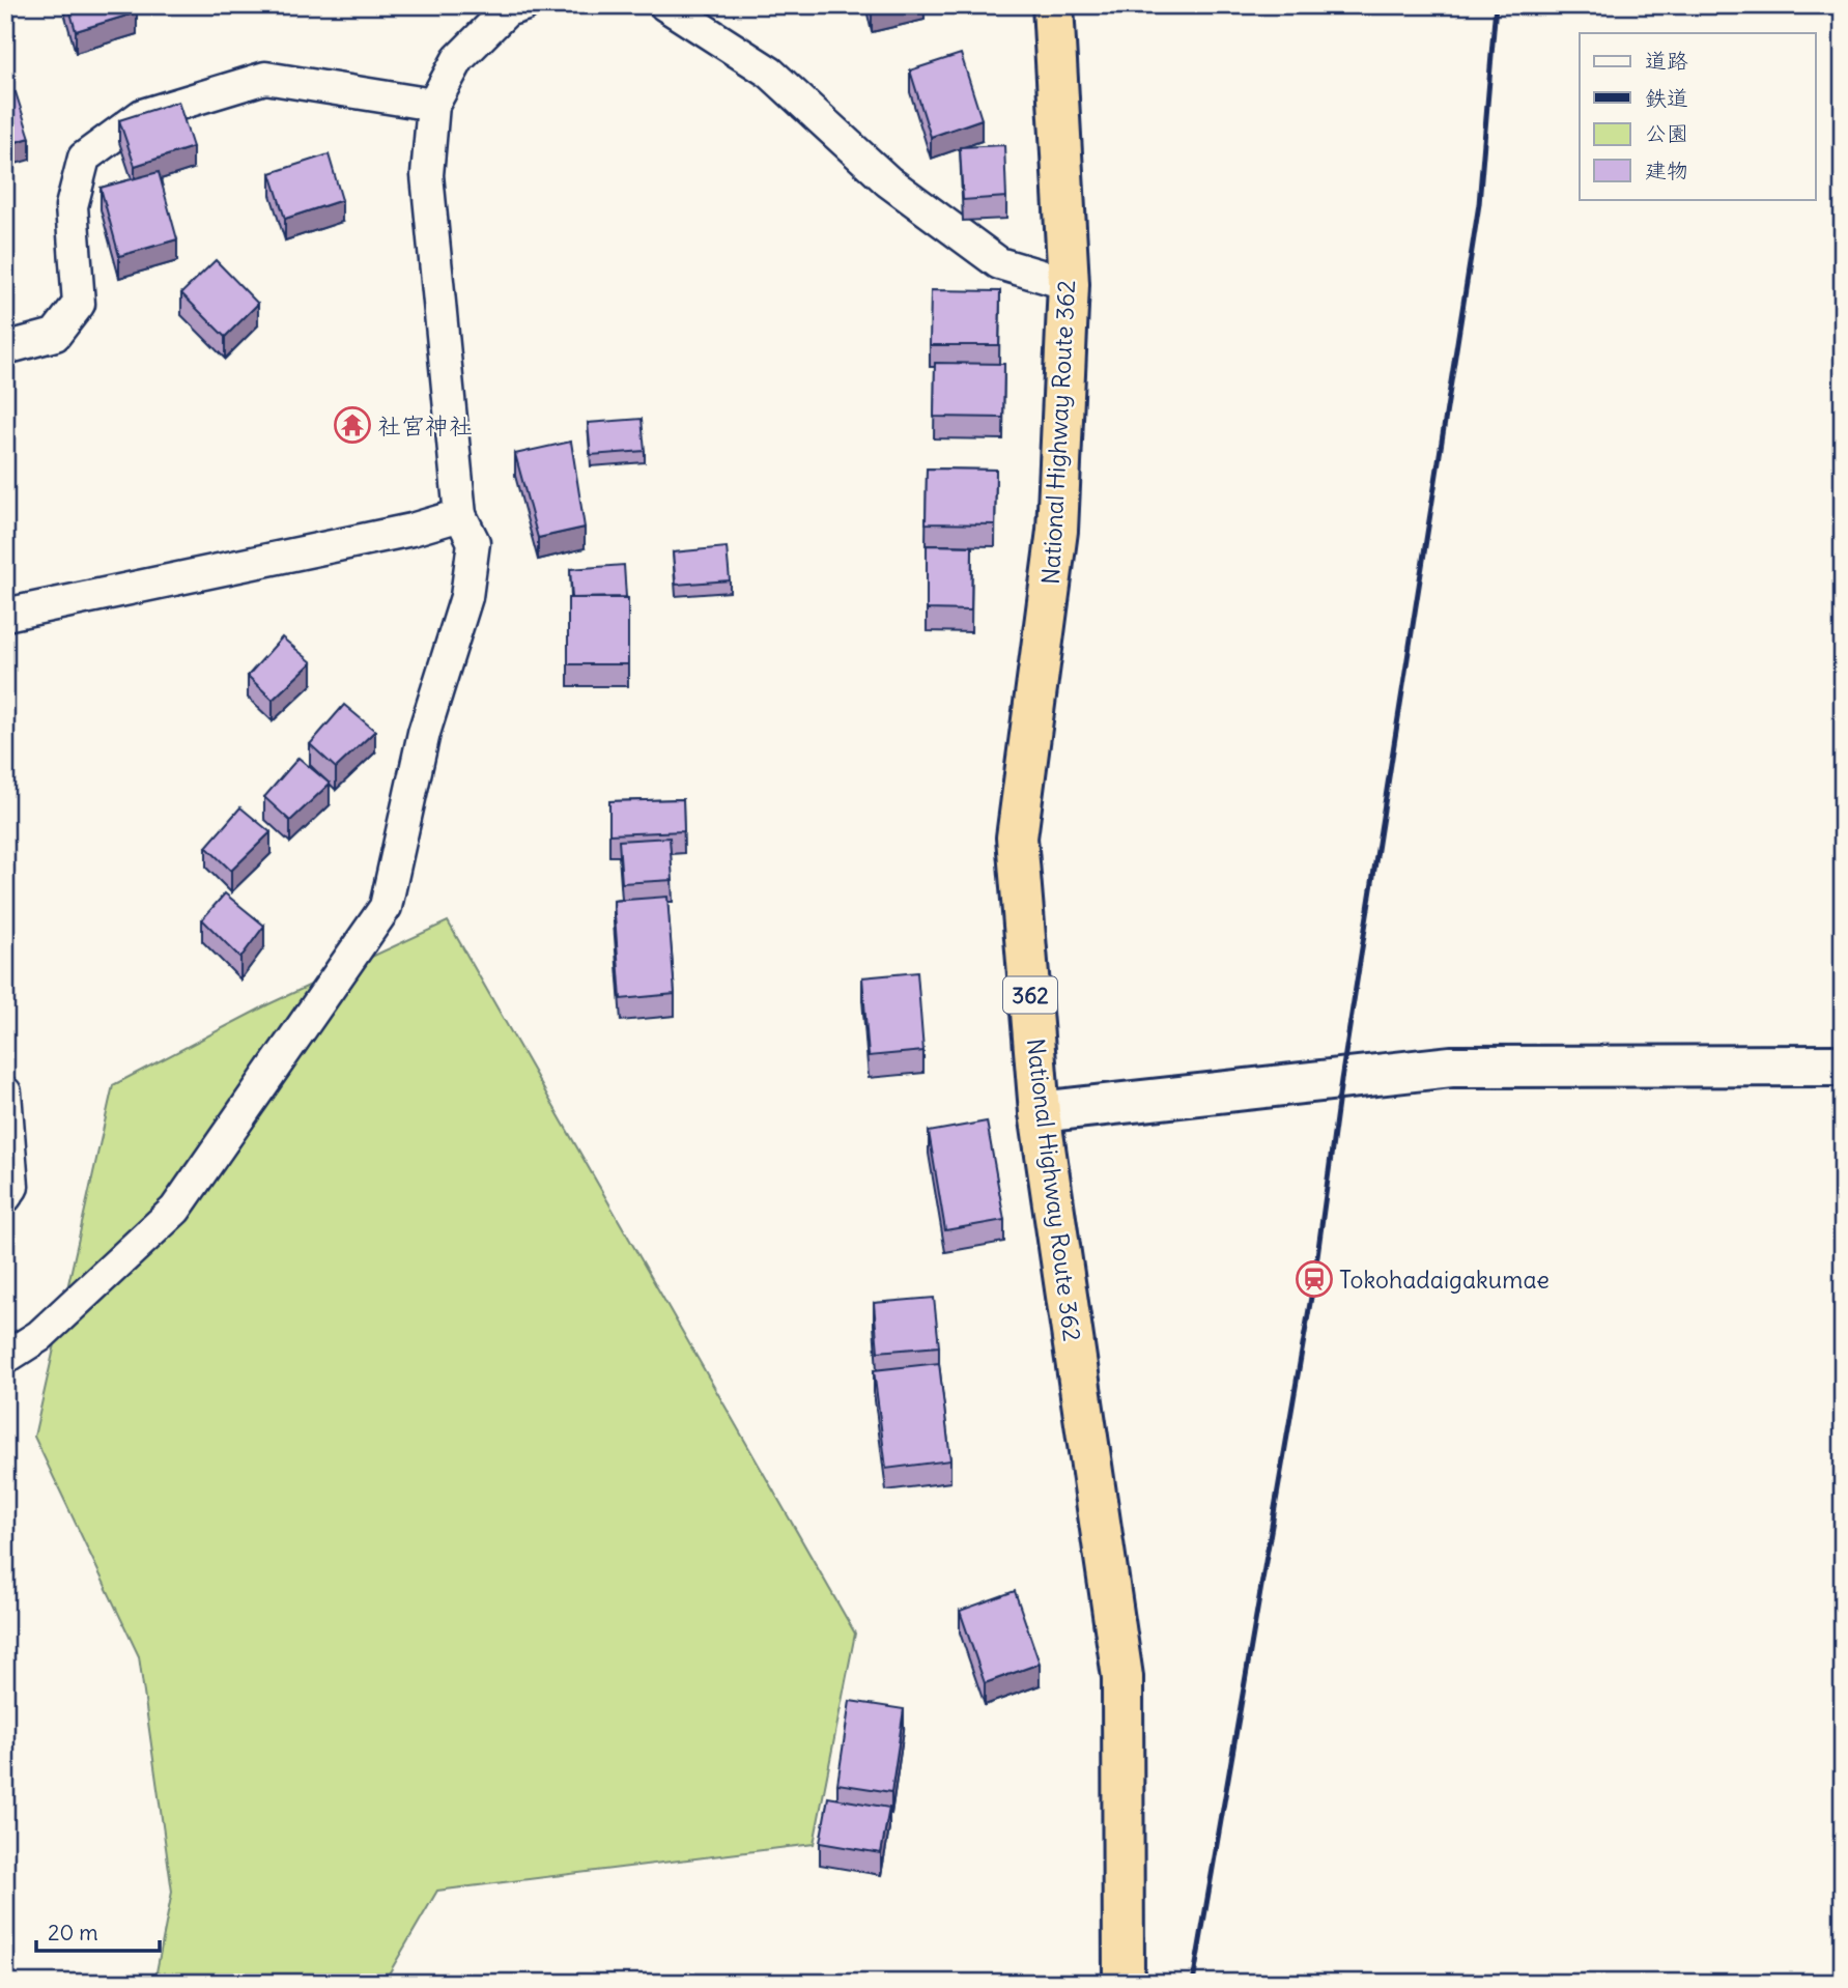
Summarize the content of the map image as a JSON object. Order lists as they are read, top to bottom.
{
  "streets": {
    "highway": ["National Highway Route 362", "362"]
  },
  "places": {
    "temple": ["社宮神社"],
    "station": ["Tokohadaigakumae"]
  },
  "legend": [
    "道路",
    "鉄道",
    "公園",
    "建物"
  ],
  "scale_bar": "20 m"
}
